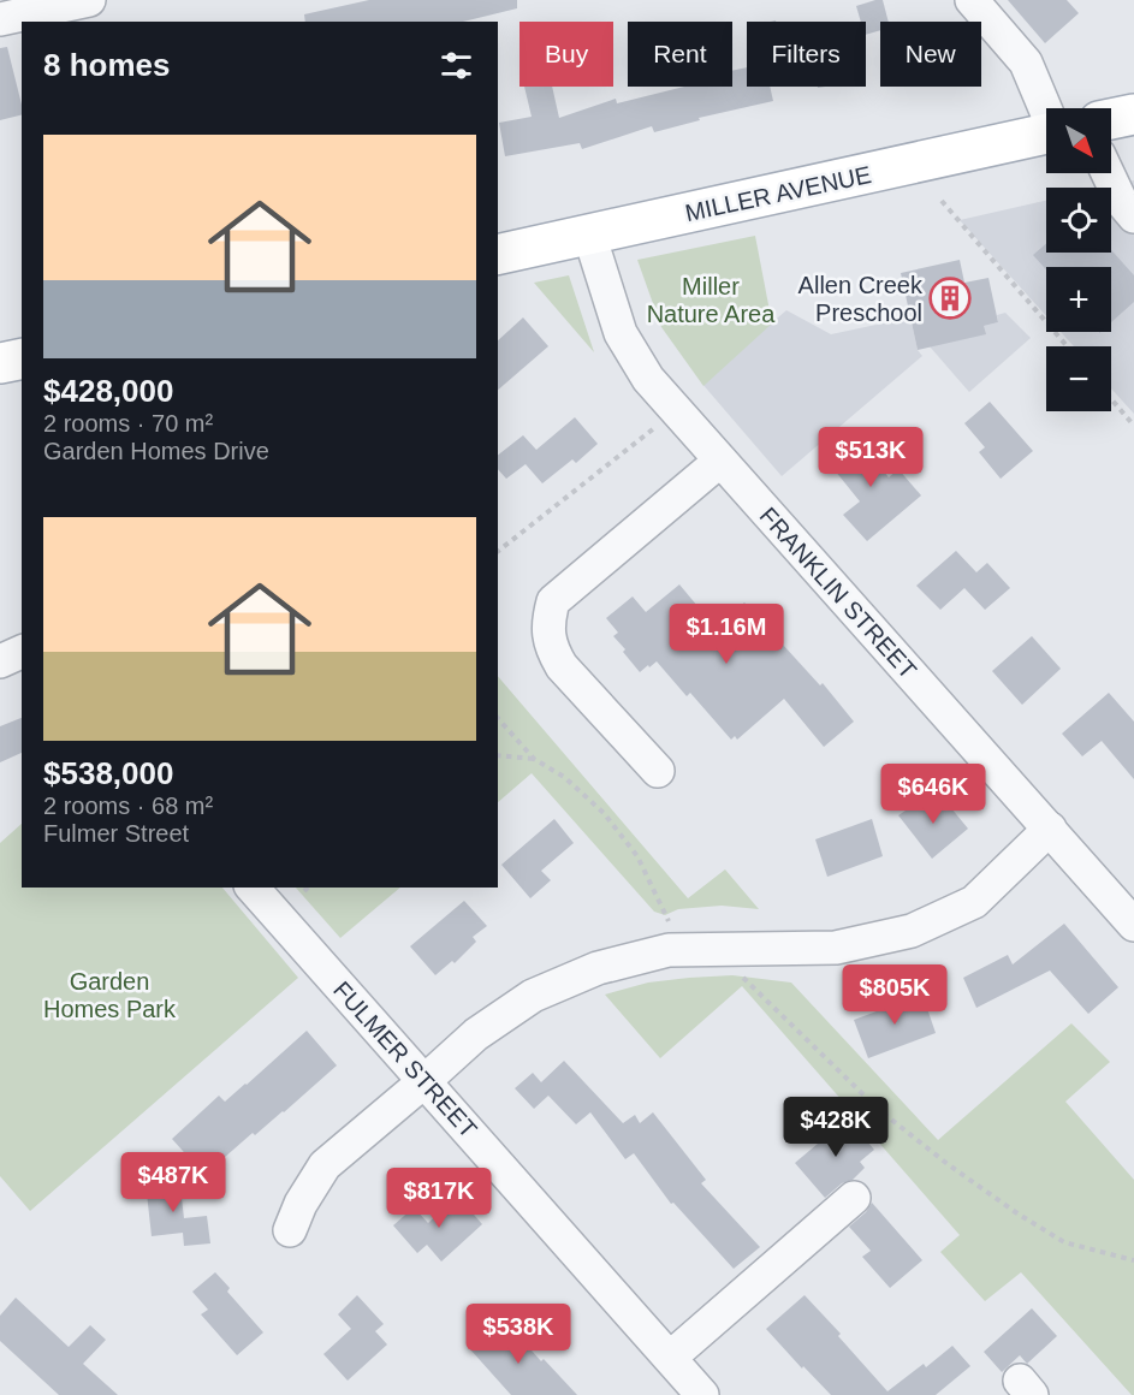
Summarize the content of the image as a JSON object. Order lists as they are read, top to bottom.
{
  "streets": {
    "main road": ["MILLER AVENUE"],
    "street": ["FRANKLIN STREET", "FULMER STREET"]
  },
  "crossings": [
    ["MILLER AVENUE", "FRANKLIN STREET"]
  ],
  "parks": ["Miller Nature Area", "Garden Homes Park"],
  "places": {
    "building": ["Allen Creek Preschool"]
  },
  "north": "bottom right",
  "page": {
    "chip": [
      "Buy",
      "Rent",
      "Filters",
      "New"
    ],
    "heading": "8 homes",
    "map_buttons": ["+", "−"],
    "list": [
      {
        "name": "$428,000",
        "note": "2 rooms · 70 m² · Garden Homes Drive"
      },
      {
        "name": "$538,000",
        "note": "2 rooms · 68 m² · Fulmer Street"
      }
    ],
    "price": [
      "$513K",
      "$1.16M",
      "$646K",
      "$805K",
      "$428K",
      "$487K",
      "$817K",
      "$538K"
    ]
  }
}
